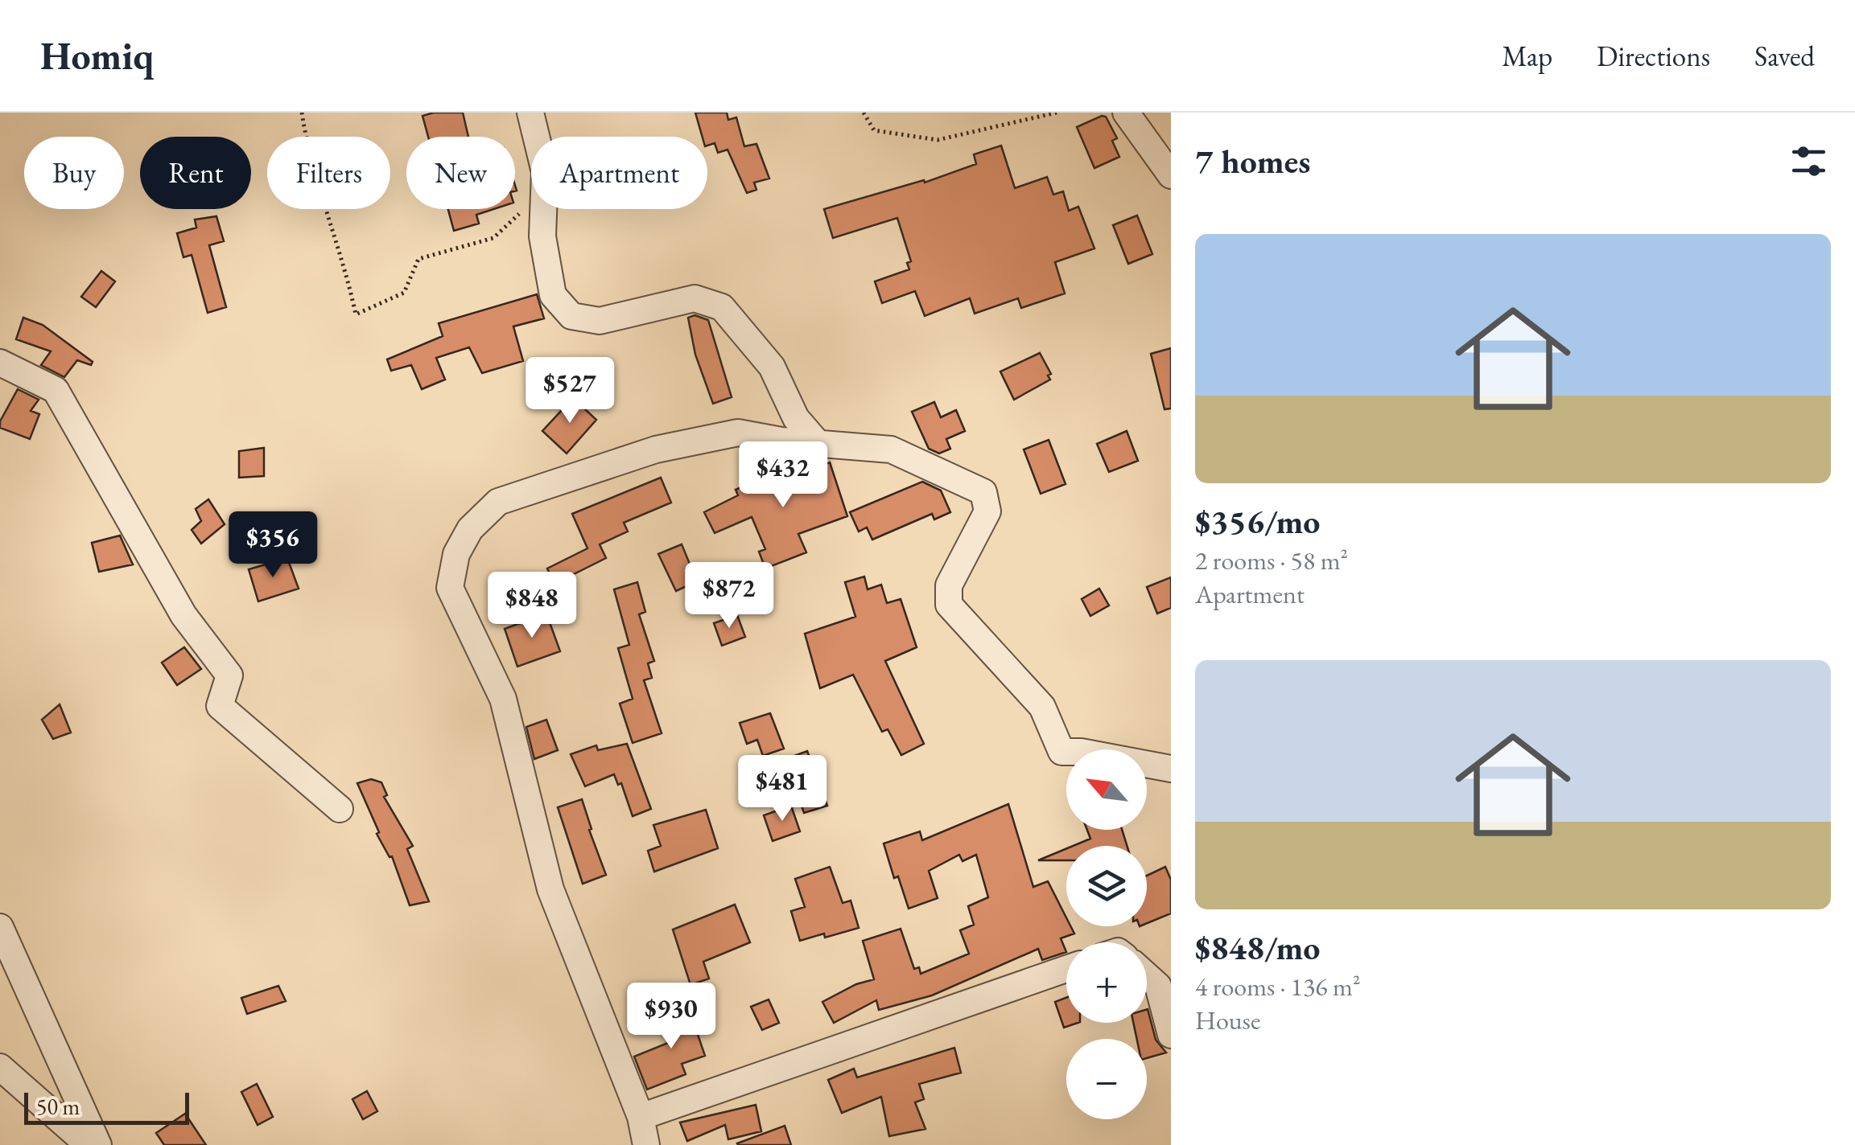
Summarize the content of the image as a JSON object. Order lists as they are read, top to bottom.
{
  "scale_bar": "50 m",
  "north": "top left",
  "page": {
    "header": "Homiq",
    "nav": ["Map", "Directions", "Saved"],
    "heading": "7 homes",
    "chip": [
      "Buy",
      "Rent",
      "Filters",
      "New",
      "Apartment"
    ],
    "list": [
      {
        "name": "$356/mo",
        "note": "2 rooms · 58 m² · Apartment"
      },
      {
        "name": "$848/mo",
        "note": "4 rooms · 136 m² · House"
      }
    ],
    "price": [
      "$527",
      "$432",
      "$356",
      "$872",
      "$848",
      "$481",
      "$930"
    ],
    "map_buttons": ["+", "−"],
    "scale": "50 m"
  }
}
